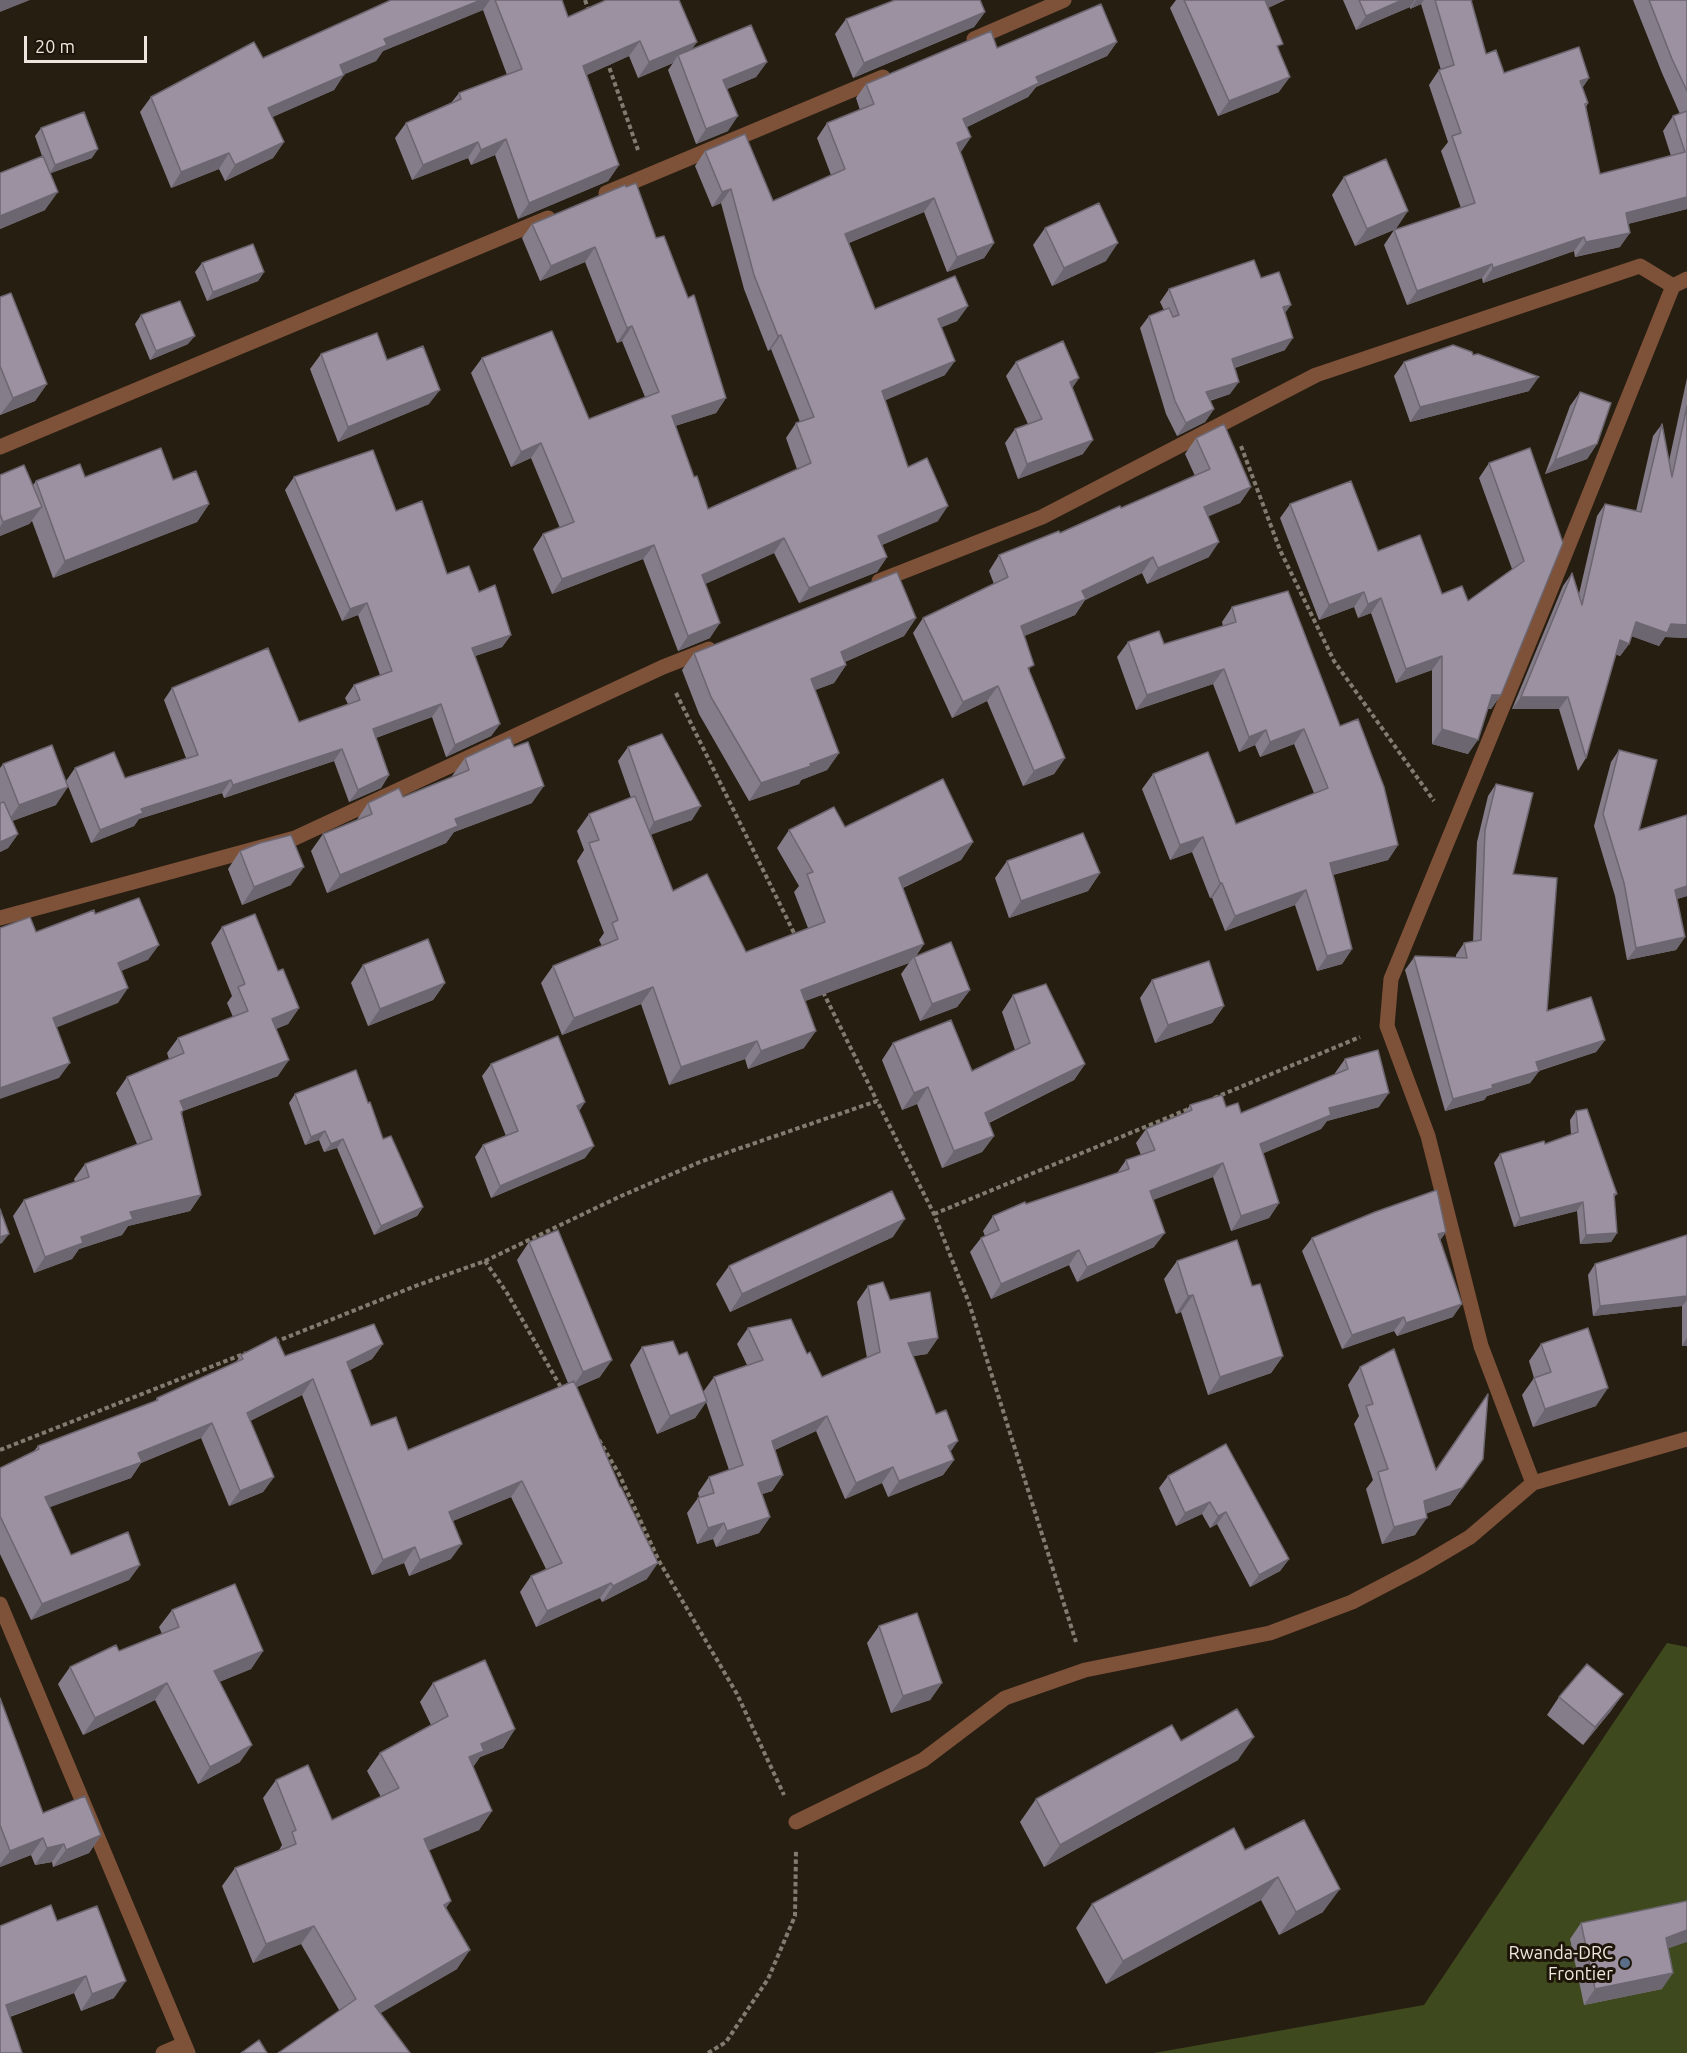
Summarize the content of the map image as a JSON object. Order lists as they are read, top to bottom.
{
  "places": ["Rwanda-DRC Frontier"],
  "scale_bar": "20 m"
}
